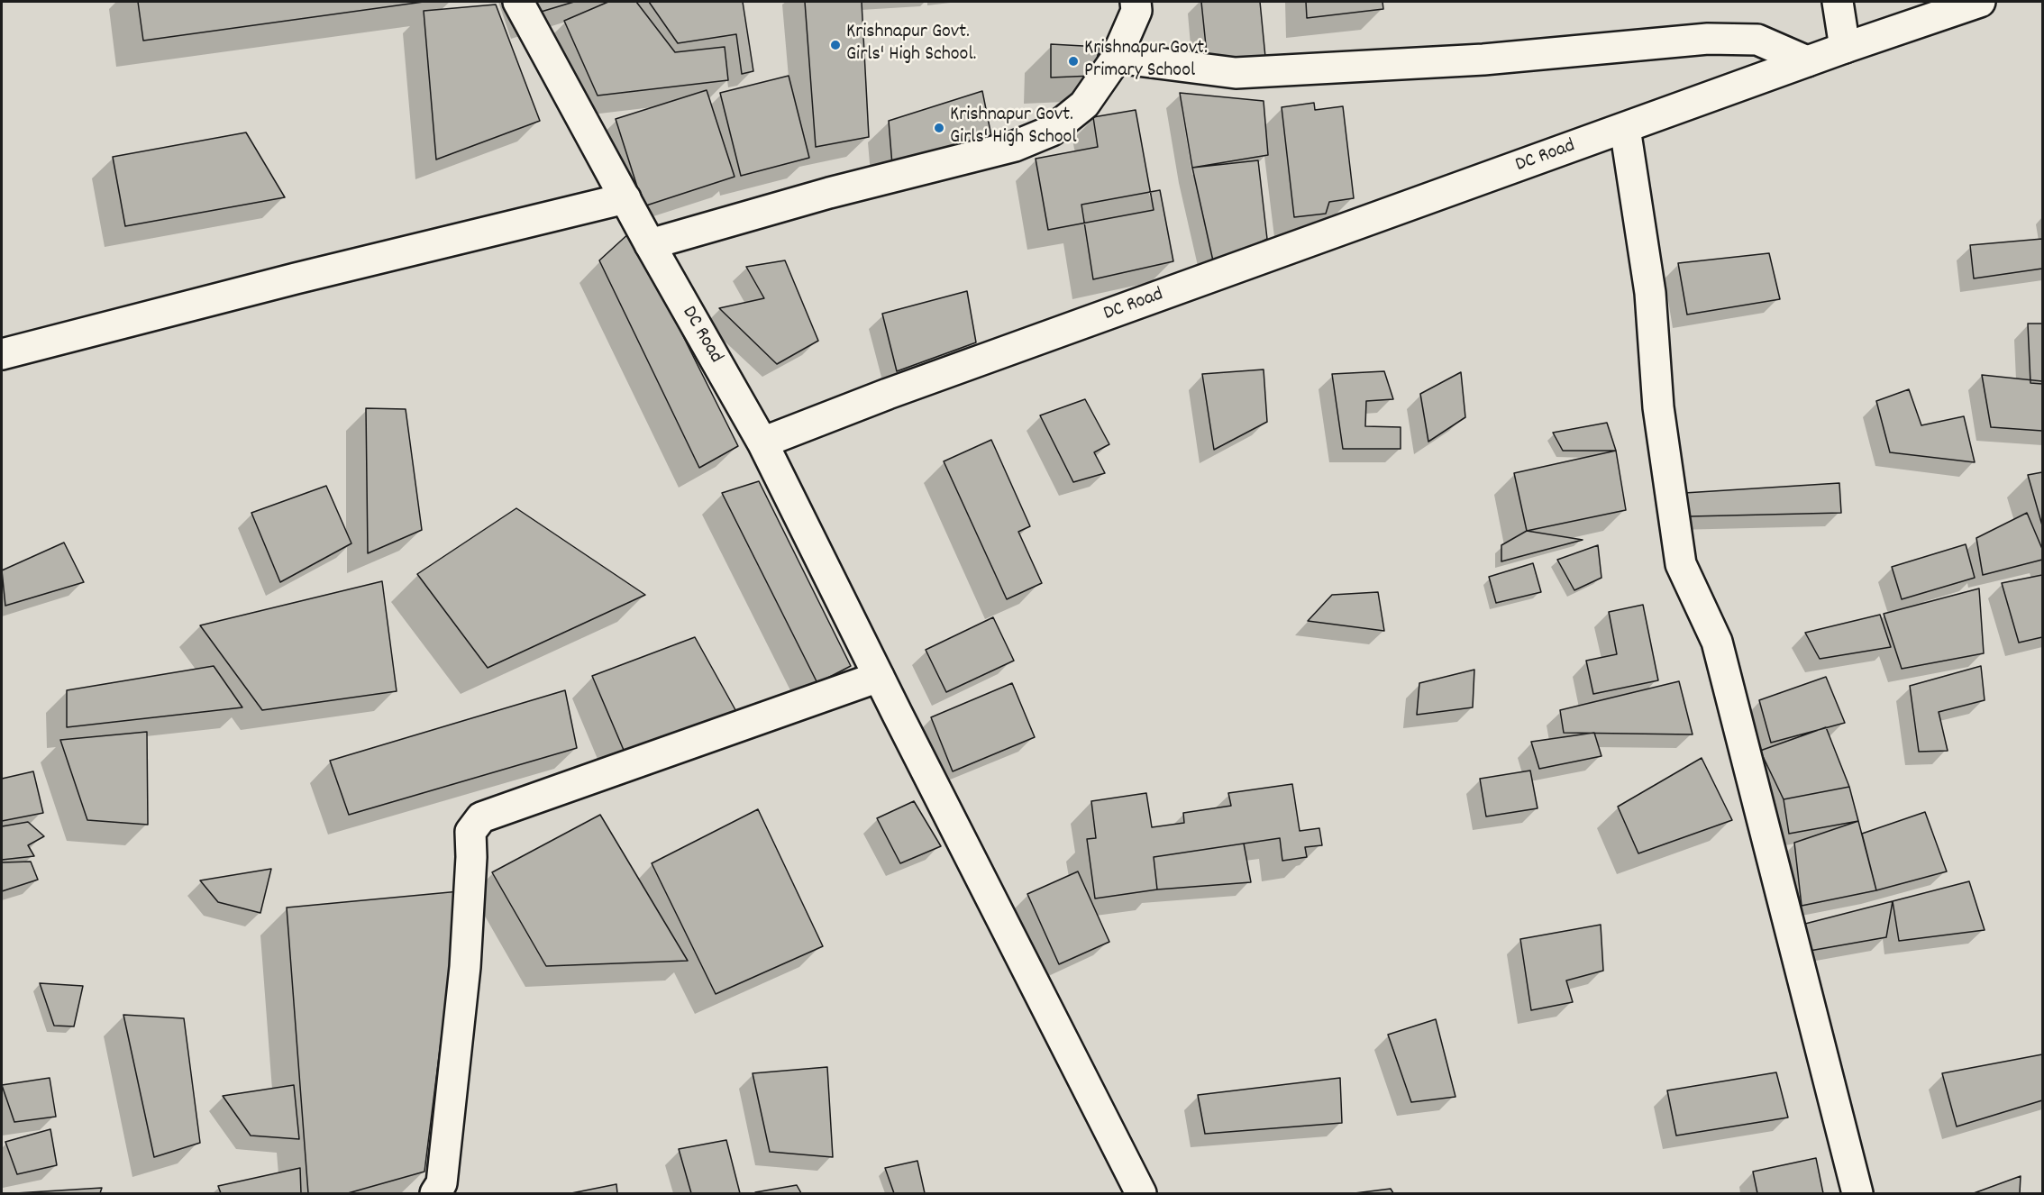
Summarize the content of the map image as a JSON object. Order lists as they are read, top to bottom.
{
  "streets": {
    "street": ["DC Road"]
  },
  "places": ["Krishnapur Govt. Girls' High School.", "Krishnapur Govt. Primary School", "Krishnapur Govt. Girls' High School"]
}
